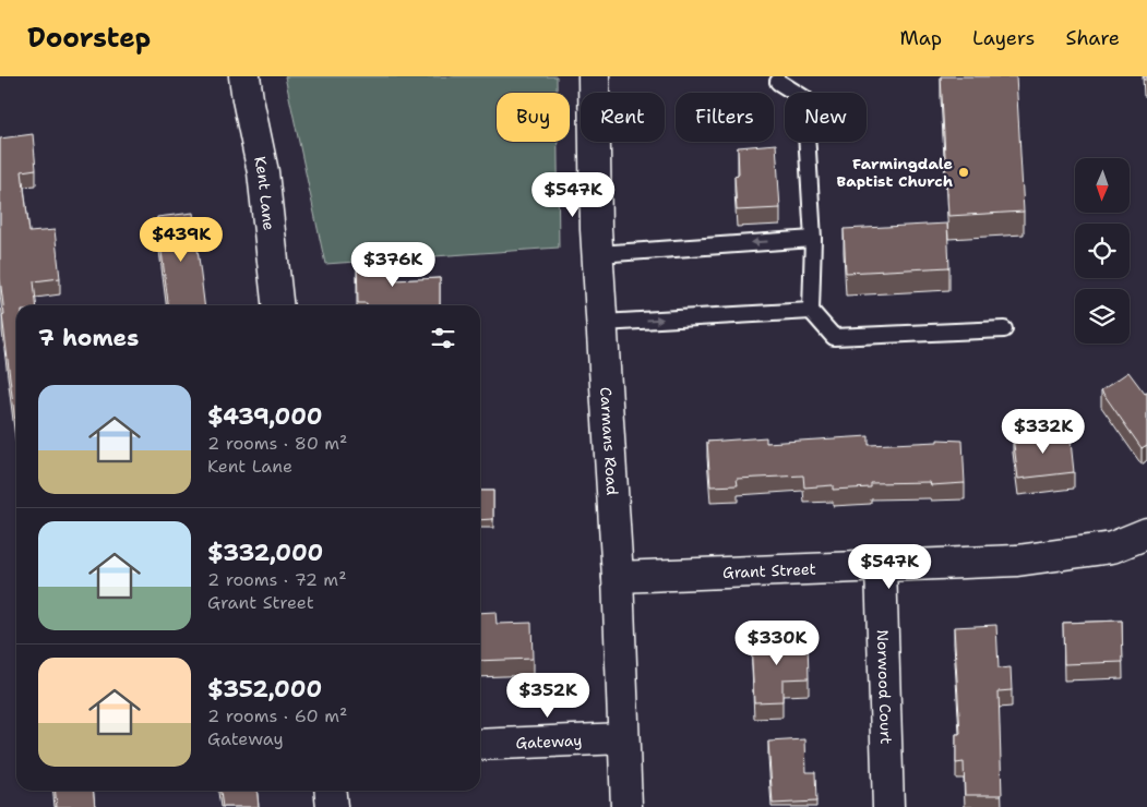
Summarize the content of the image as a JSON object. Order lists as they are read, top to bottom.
{
  "streets": {
    "street": [
      "Kent Lane",
      "Carmans Road",
      "Grant Street",
      "Norwood Court",
      "Gateway"
    ]
  },
  "crossings": [
    ["Carmans Road", "Grant Street"],
    ["Carmans Road", "Gateway"],
    ["Grant Street", "Norwood Court"]
  ],
  "places": ["Farmingdale Baptist Church"],
  "north": "bottom",
  "page": {
    "header": "Doorstep",
    "nav": ["Map", "Layers", "Share"],
    "chip": [
      "Buy",
      "Rent",
      "Filters",
      "New"
    ],
    "price": [
      "$547K",
      "$439K",
      "$376K",
      "$332K",
      "$547K",
      "$330K",
      "$352K"
    ],
    "heading": "7 homes",
    "list": [
      {
        "name": "$439,000",
        "note": "2 rooms · 80 m² · Kent Lane"
      },
      {
        "name": "$332,000",
        "note": "2 rooms · 72 m² · Grant Street"
      },
      {
        "name": "$352,000",
        "note": "2 rooms · 60 m² · Gateway"
      }
    ]
  }
}
